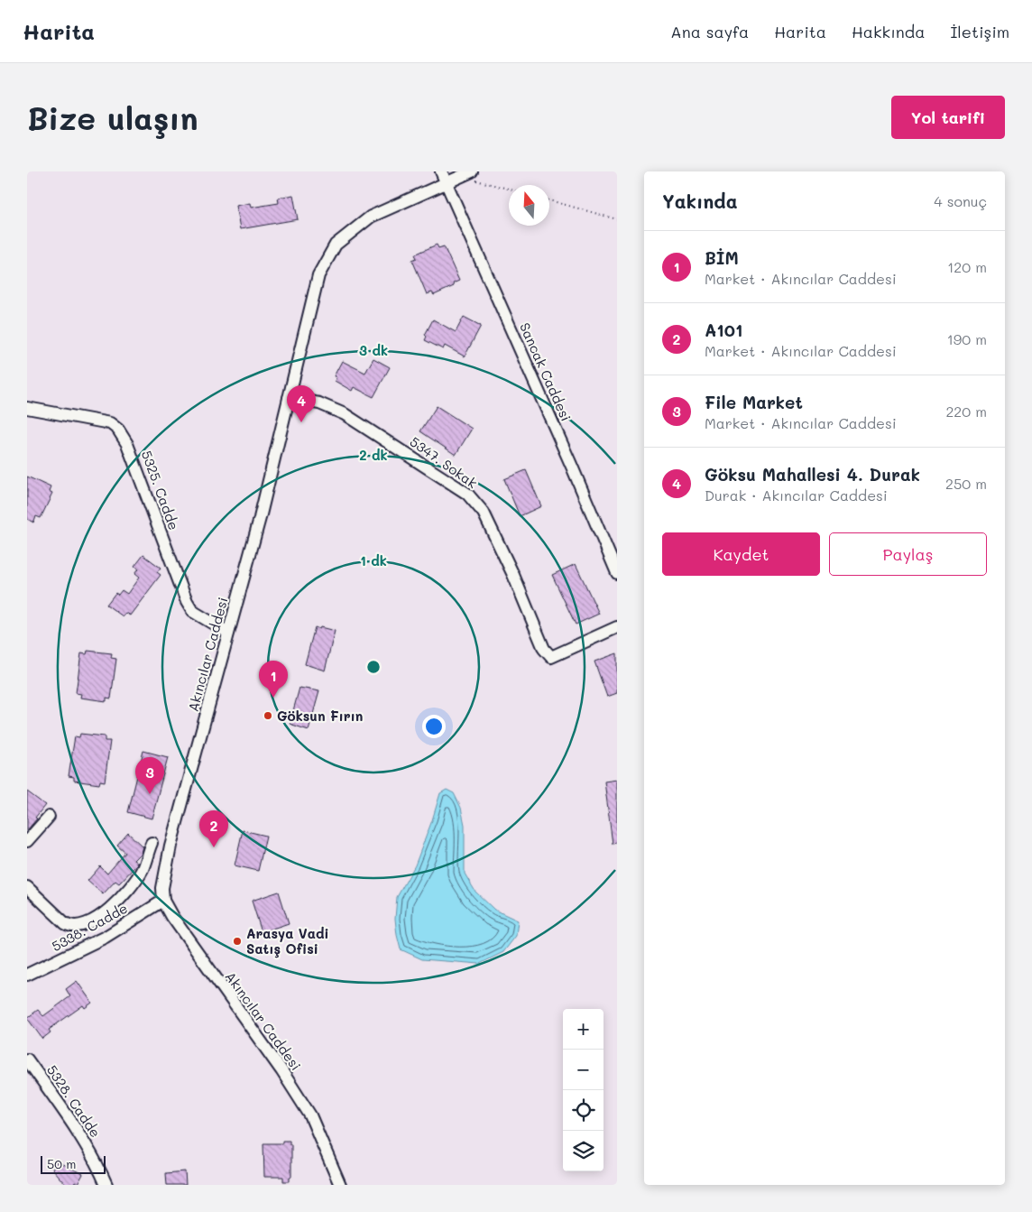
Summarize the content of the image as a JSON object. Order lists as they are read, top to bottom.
{
  "streets": {
    "street": [
      "Sancak Caddesi",
      "5347. Sokak",
      "5325. Cadde",
      "Akıncılar Caddesi",
      "5338. Cadde",
      "5328. Cadde"
    ]
  },
  "crossings": [
    ["Sancak Caddesi", "Akıncılar Caddesi"],
    ["5347. Sokak", "Akıncılar Caddesi"],
    ["5325. Cadde", "Akıncılar Caddesi"],
    ["Akıncılar Caddesi", "5338. Cadde"]
  ],
  "places": ["Göksun Fırın", "Arasya Vadi Satış Ofisi"],
  "scale_bar": "50 m",
  "north": "top",
  "page": {
    "header": "Harita",
    "nav": [
      "Ana sayfa",
      "Harita",
      "Hakkında",
      "İletişim"
    ],
    "buttons": [
      "Yol tarifi",
      ["Kaydet", "Paylaş"]
    ],
    "title": "Bize ulaşın",
    "heading": ["Yakında", "4 sonuç"],
    "list": [
      {
        "mark": "1",
        "name": "BİM",
        "note": "Market · Akıncılar Caddesi",
        "value": "120 m"
      },
      {
        "mark": "2",
        "name": "A101",
        "note": "Market · Akıncılar Caddesi",
        "value": "190 m"
      },
      {
        "mark": "3",
        "name": "File Market",
        "note": "Market · Akıncılar Caddesi",
        "value": "220 m"
      },
      {
        "mark": "4",
        "name": "Göksu Mahallesi 4. Durak",
        "note": "Durak · Akıncılar Caddesi",
        "value": "250 m"
      }
    ],
    "pins": [
      "4",
      "1",
      "3",
      "2"
    ],
    "map_buttons": ["+", "−"],
    "scale": "50 m"
  },
  "rings": ["3 dk", "2 dk", "1 dk"]
}
